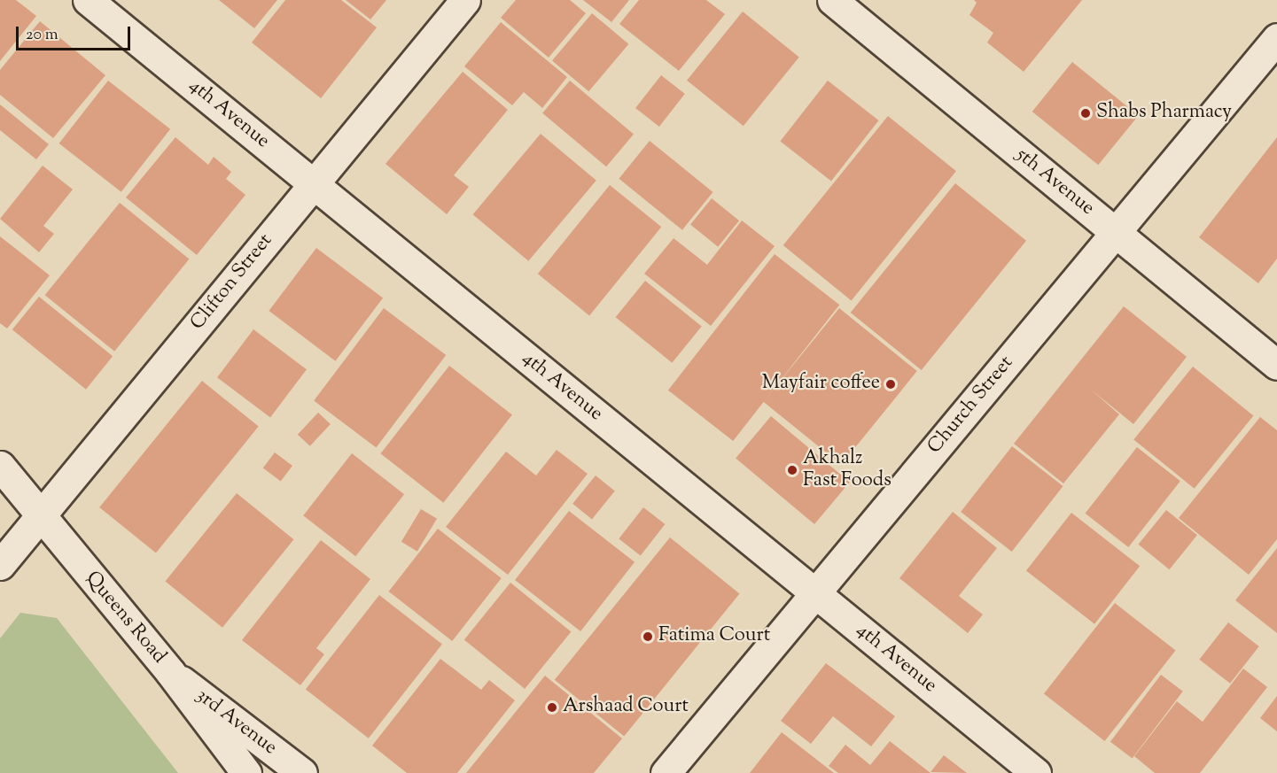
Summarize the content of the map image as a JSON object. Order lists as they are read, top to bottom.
{
  "streets": {
    "street": [
      "4th Avenue",
      "5th Avenue",
      "Clifton Street",
      "Church Street",
      "Queens Road",
      "3rd Avenue"
    ]
  },
  "crossings": [
    ["4th Avenue", "Clifton Street"],
    ["4th Avenue", "Church Street"],
    ["5th Avenue", "Church Street"],
    ["Clifton Street", "Queens Road"],
    ["Queens Road", "3rd Avenue"]
  ],
  "places": [
    "Shabs Pharmacy",
    "Mayfair coffee",
    "Akhalz Fast Foods",
    "Fatima Court",
    "Arshaad Court"
  ],
  "scale_bar": "20 m"
}
